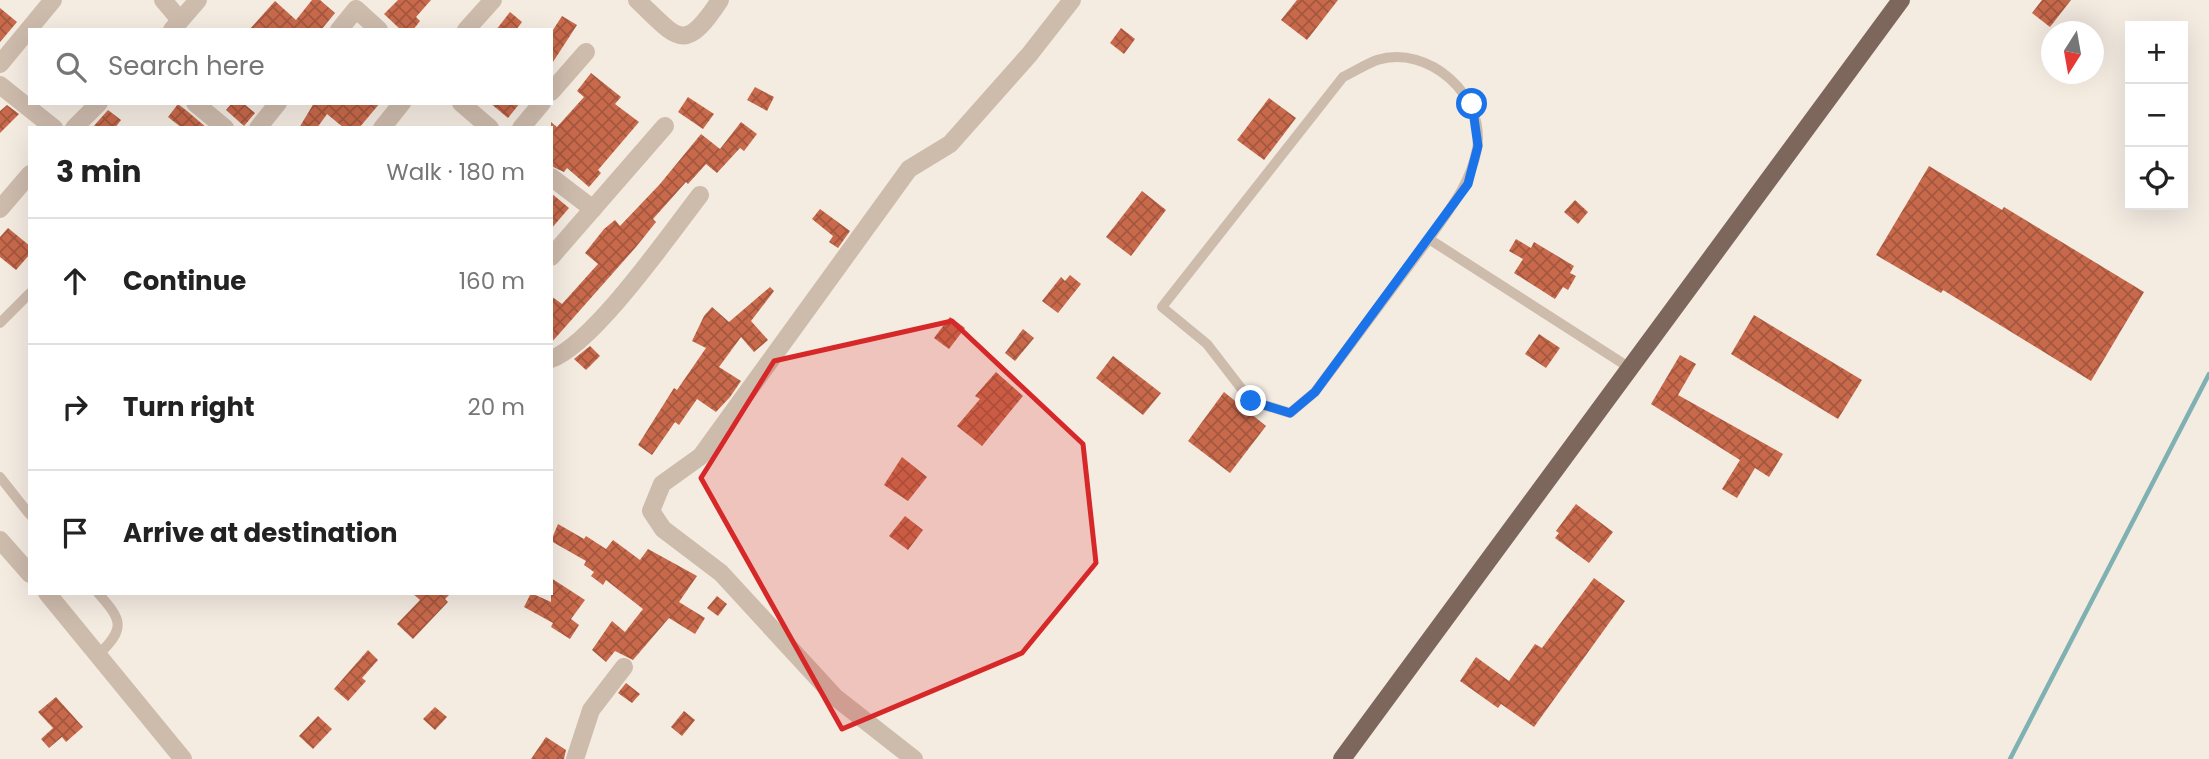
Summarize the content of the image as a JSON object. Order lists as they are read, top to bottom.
{
  "north": "bottom",
  "page": {
    "map_buttons": ["+", "−"],
    "search": "Search here",
    "heading": ["3 min", "Walk · 180 m"],
    "list": [
      ["Continue", "160 m"],
      ["Turn right", "20 m"],
      "Arrive at destination"
    ]
  }
}
